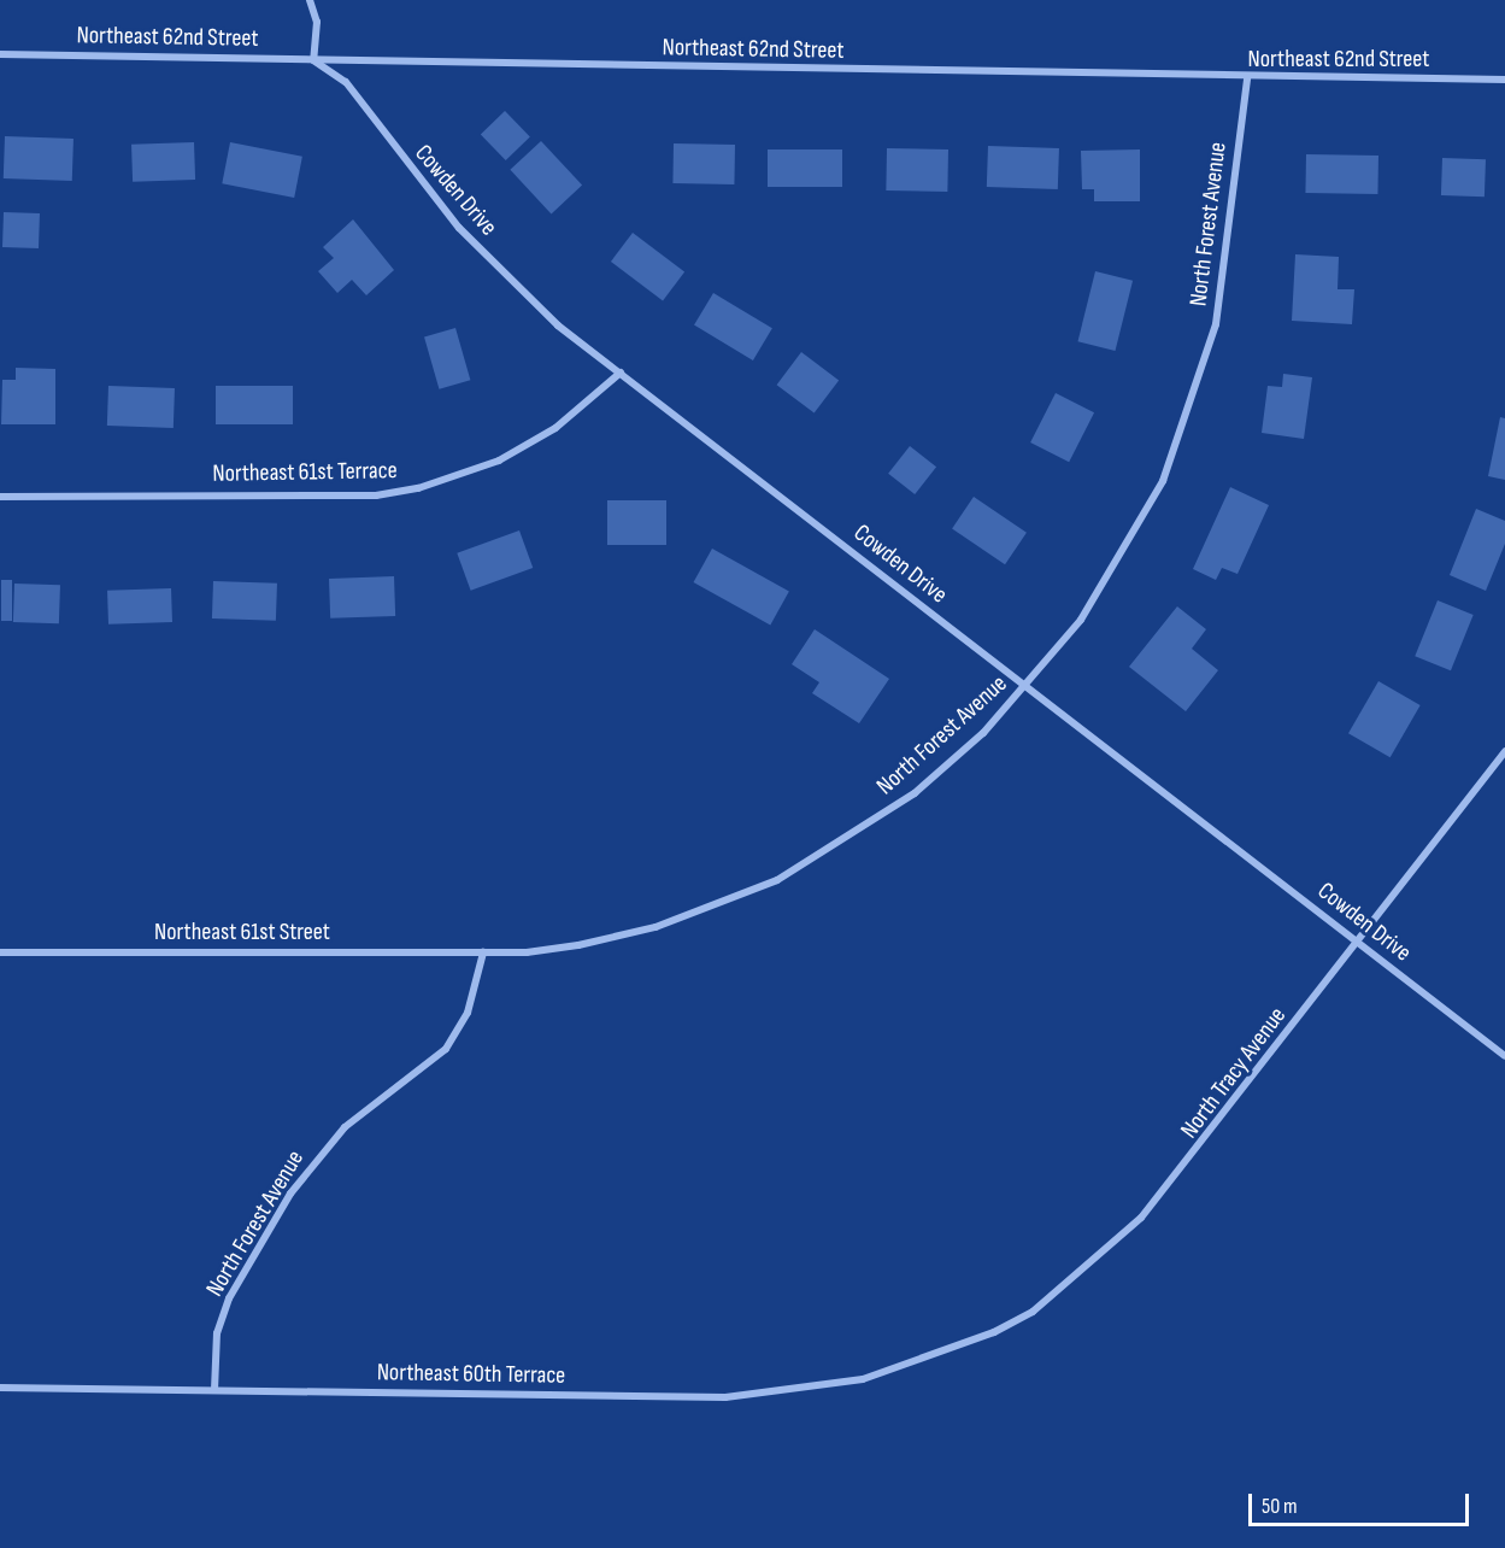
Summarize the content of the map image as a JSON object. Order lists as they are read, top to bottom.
{
  "streets": {
    "street": [
      "Northeast 62nd Street",
      "Cowden Drive",
      "North Forest Avenue",
      "Northeast 61st Terrace",
      "Northeast 61st Street",
      "North Tracy Avenue",
      "Northeast 60th Terrace"
    ]
  },
  "crossings": [
    ["Northeast 62nd Street", "Cowden Drive"],
    ["Northeast 62nd Street", "North Forest Avenue"],
    ["Cowden Drive", "North Forest Avenue"],
    ["Cowden Drive", "Northeast 61st Terrace"],
    ["Cowden Drive", "North Tracy Avenue"],
    ["North Forest Avenue", "Northeast 61st Street"],
    ["North Forest Avenue", "Northeast 60th Terrace"],
    ["North Tracy Avenue", "Northeast 60th Terrace"]
  ],
  "scale_bar": "50 m"
}
